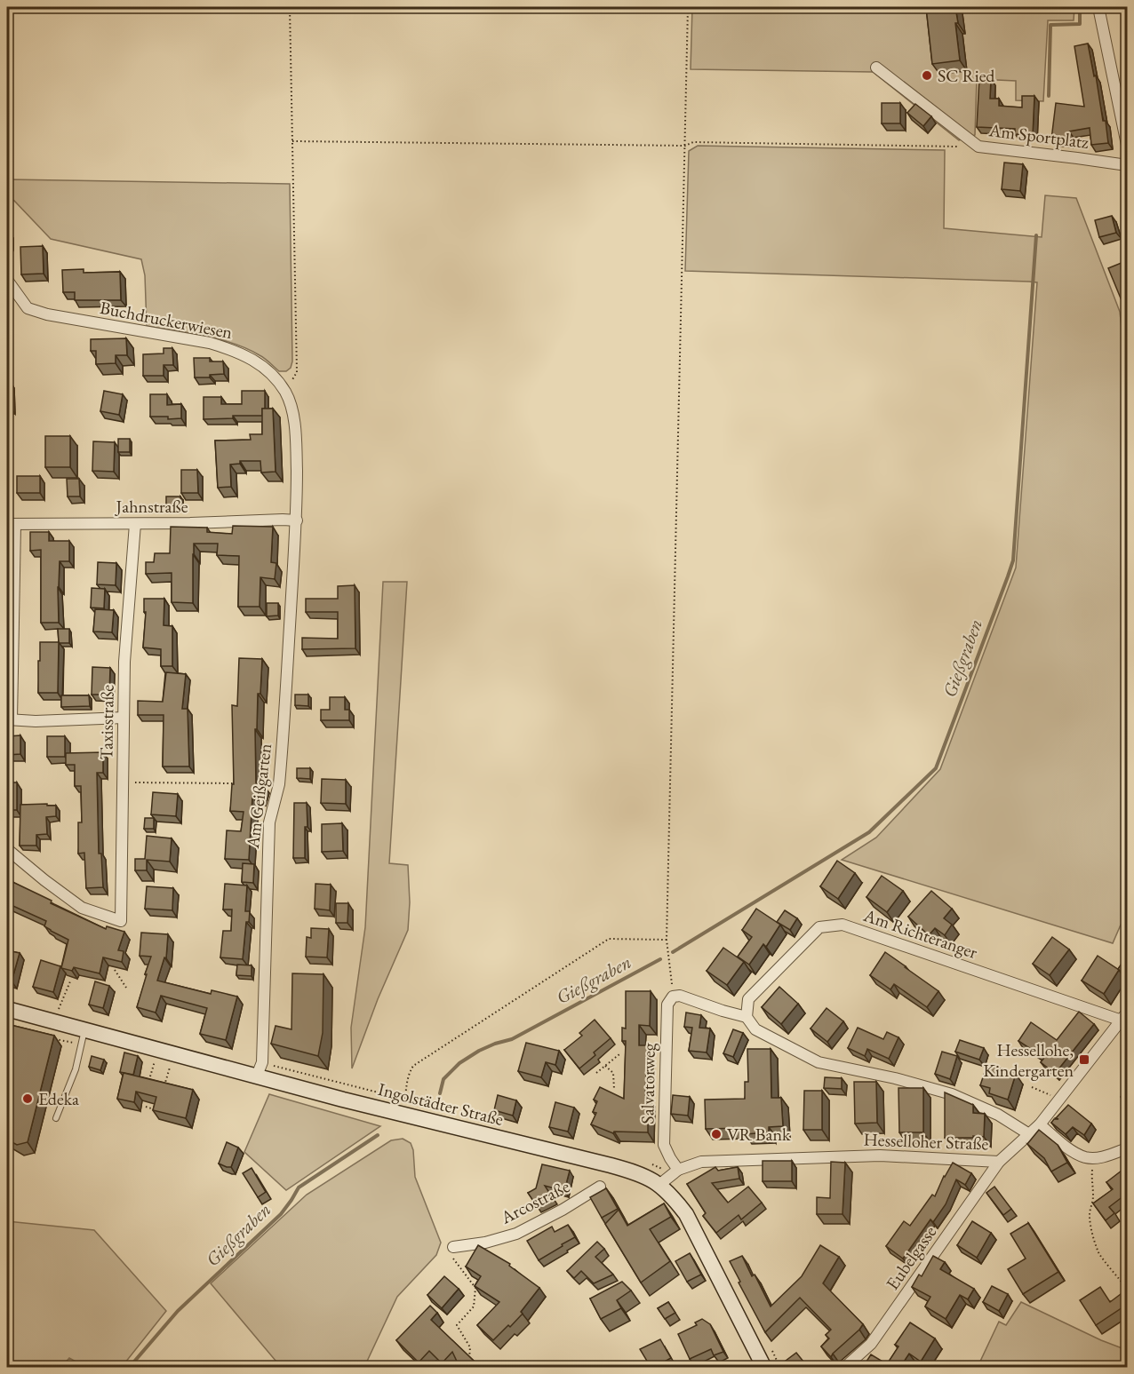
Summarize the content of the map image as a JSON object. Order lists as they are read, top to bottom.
{
  "streets": {
    "main road": ["Ingolstädter Straße"],
    "street": [
      "Am Sportplatz",
      "Buchdruckerwiesen",
      "Jahnstraße",
      "Taxisstraße",
      "Am Geißgarten",
      "Am Richteranger",
      "Salvatorweg",
      "Hesselloher Straße",
      "Arcostraße",
      "Eubelgasse"
    ]
  },
  "crossings": [
    ["Buchdruckerwiesen", "Jahnstraße"],
    ["Buchdruckerwiesen", "Am Geißgarten"],
    ["Jahnstraße", "Taxisstraße"],
    ["Jahnstraße", "Am Geißgarten"],
    ["Am Geißgarten", "Ingolstädter Straße"],
    ["Am Richteranger", "Hesselloher Straße"],
    ["Salvatorweg", "Hesselloher Straße"],
    ["Ingolstädter Straße", "Hesselloher Straße"],
    ["Hesselloher Straße", "Eubelgasse"]
  ],
  "water": ["Gießgraben"],
  "places": {
    "other": ["SC Ried", "Edeka", "VR Bank"],
    "transit": ["Hessellohe, Kindergarten"]
  }
}
